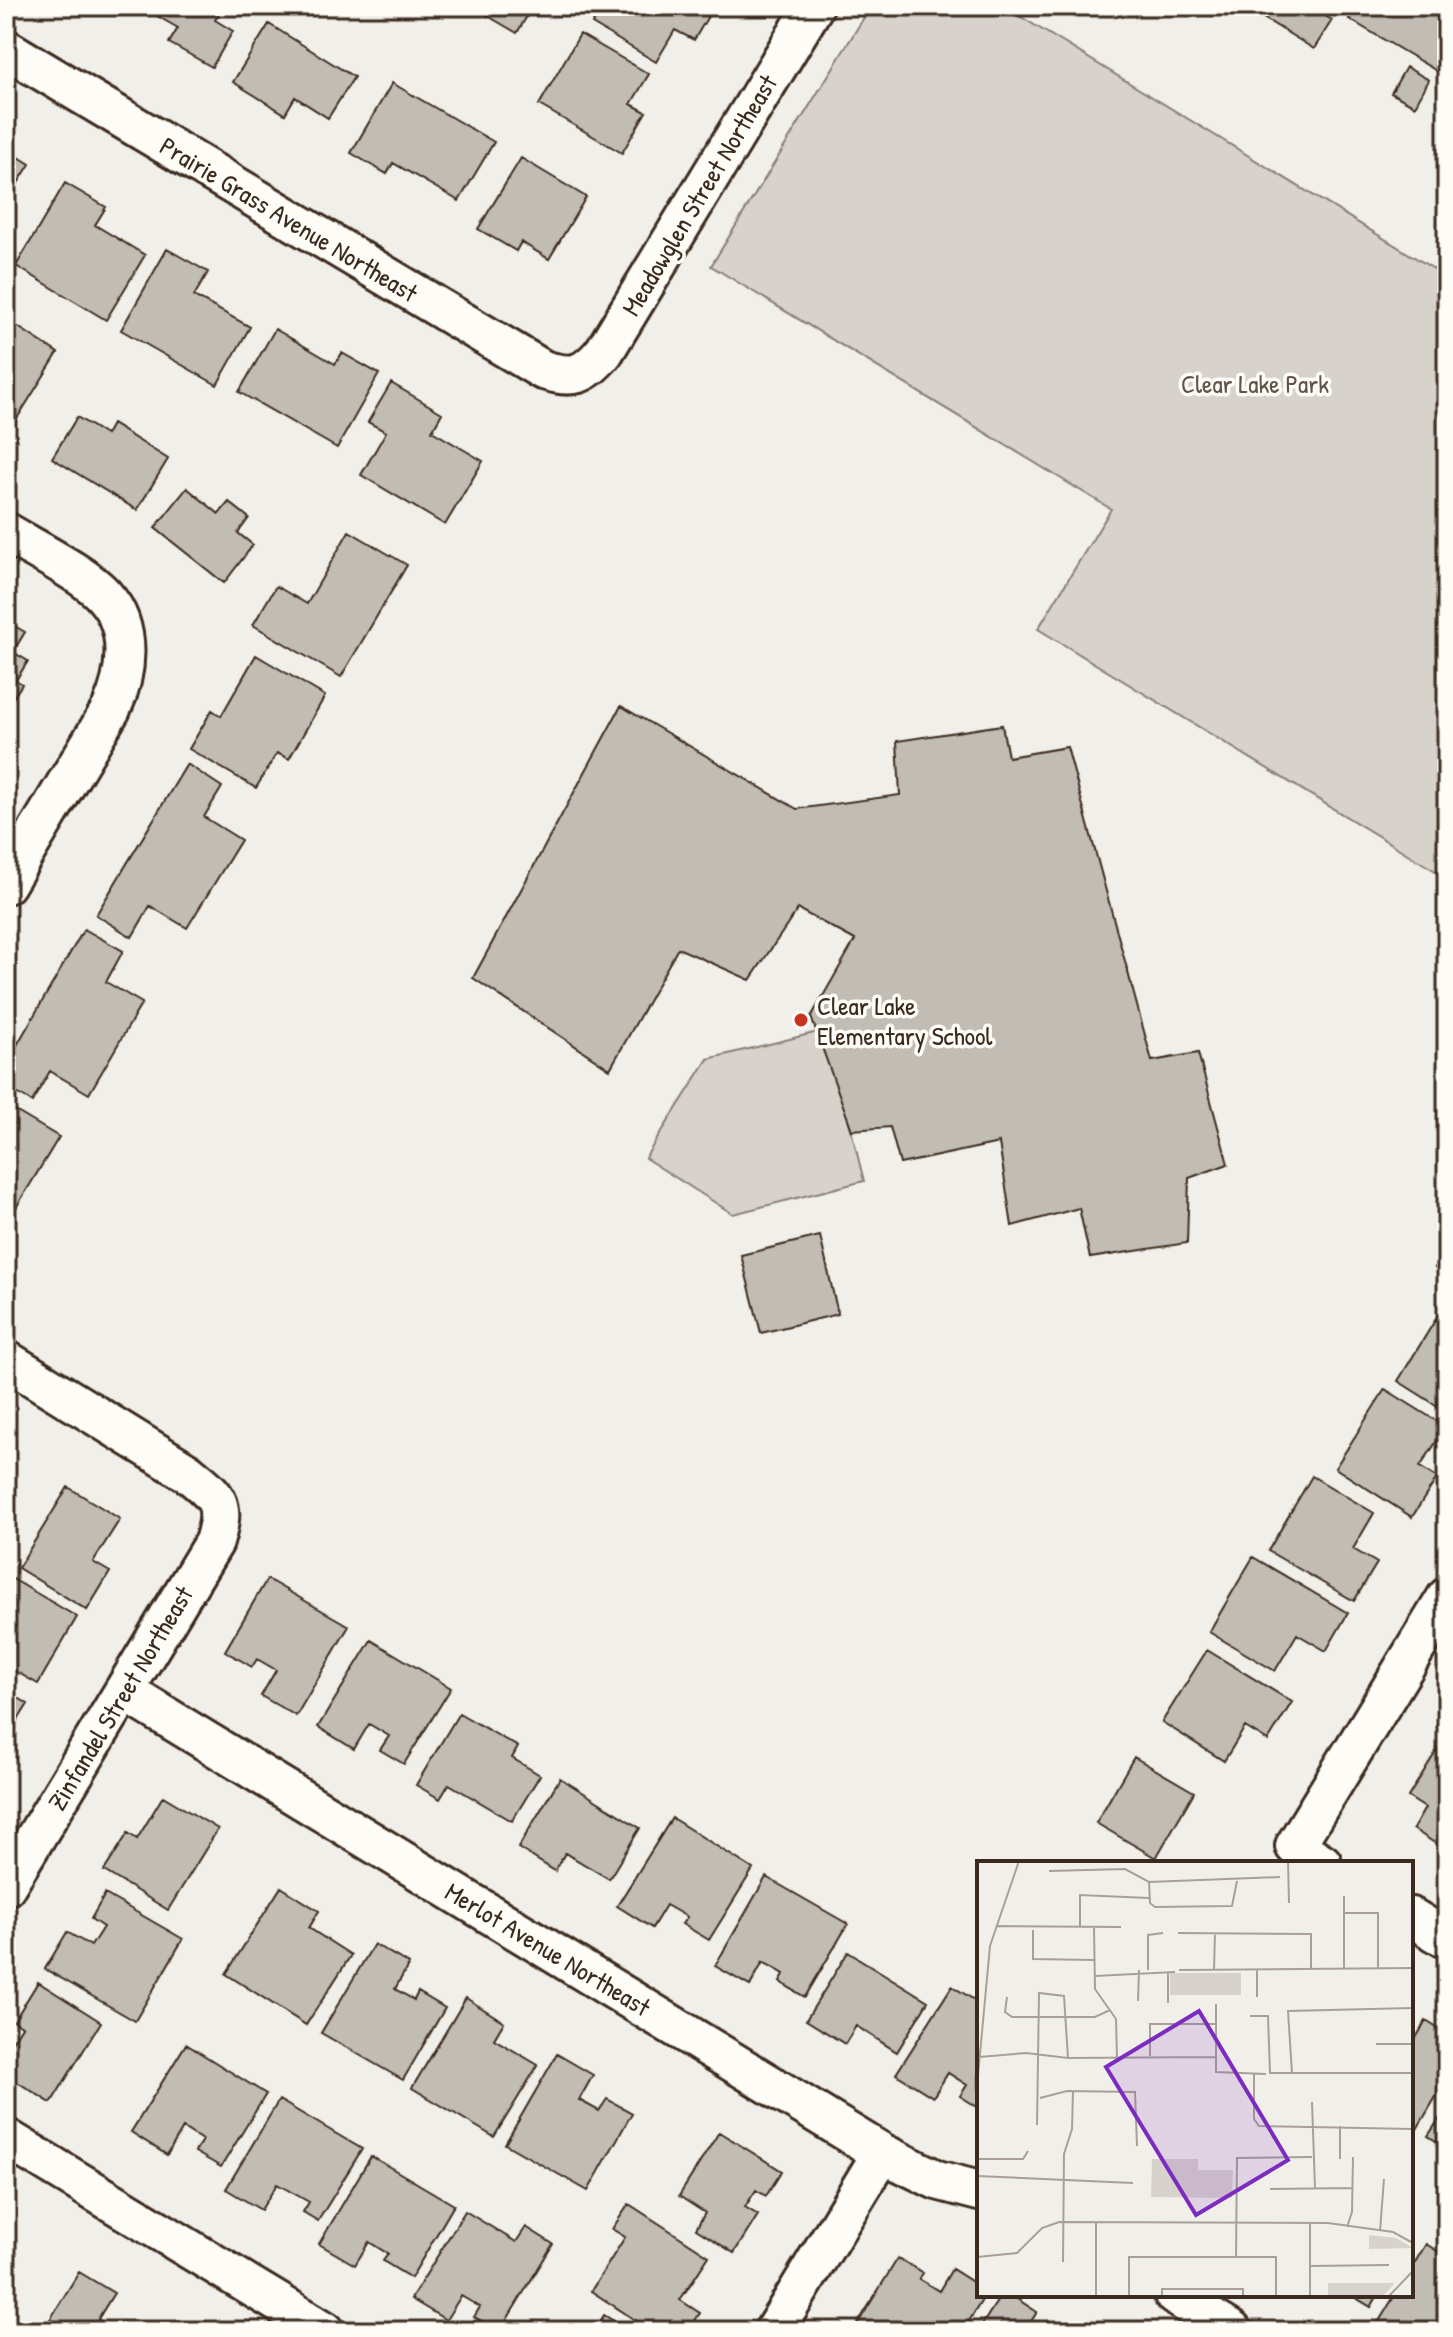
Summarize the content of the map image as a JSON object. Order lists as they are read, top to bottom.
{
  "streets": {
    "street": [
      "Meadowglen Street Northeast",
      "Prairie Grass Avenue Northeast",
      "Zinfandel Street Northeast",
      "Merlot Avenue Northeast"
    ]
  },
  "crossings": [
    ["Meadowglen Street Northeast", "Prairie Grass Avenue Northeast"],
    ["Zinfandel Street Northeast", "Merlot Avenue Northeast"]
  ],
  "parks": ["Clear Lake Park"],
  "places": ["Clear Lake Elementary School"]
}
